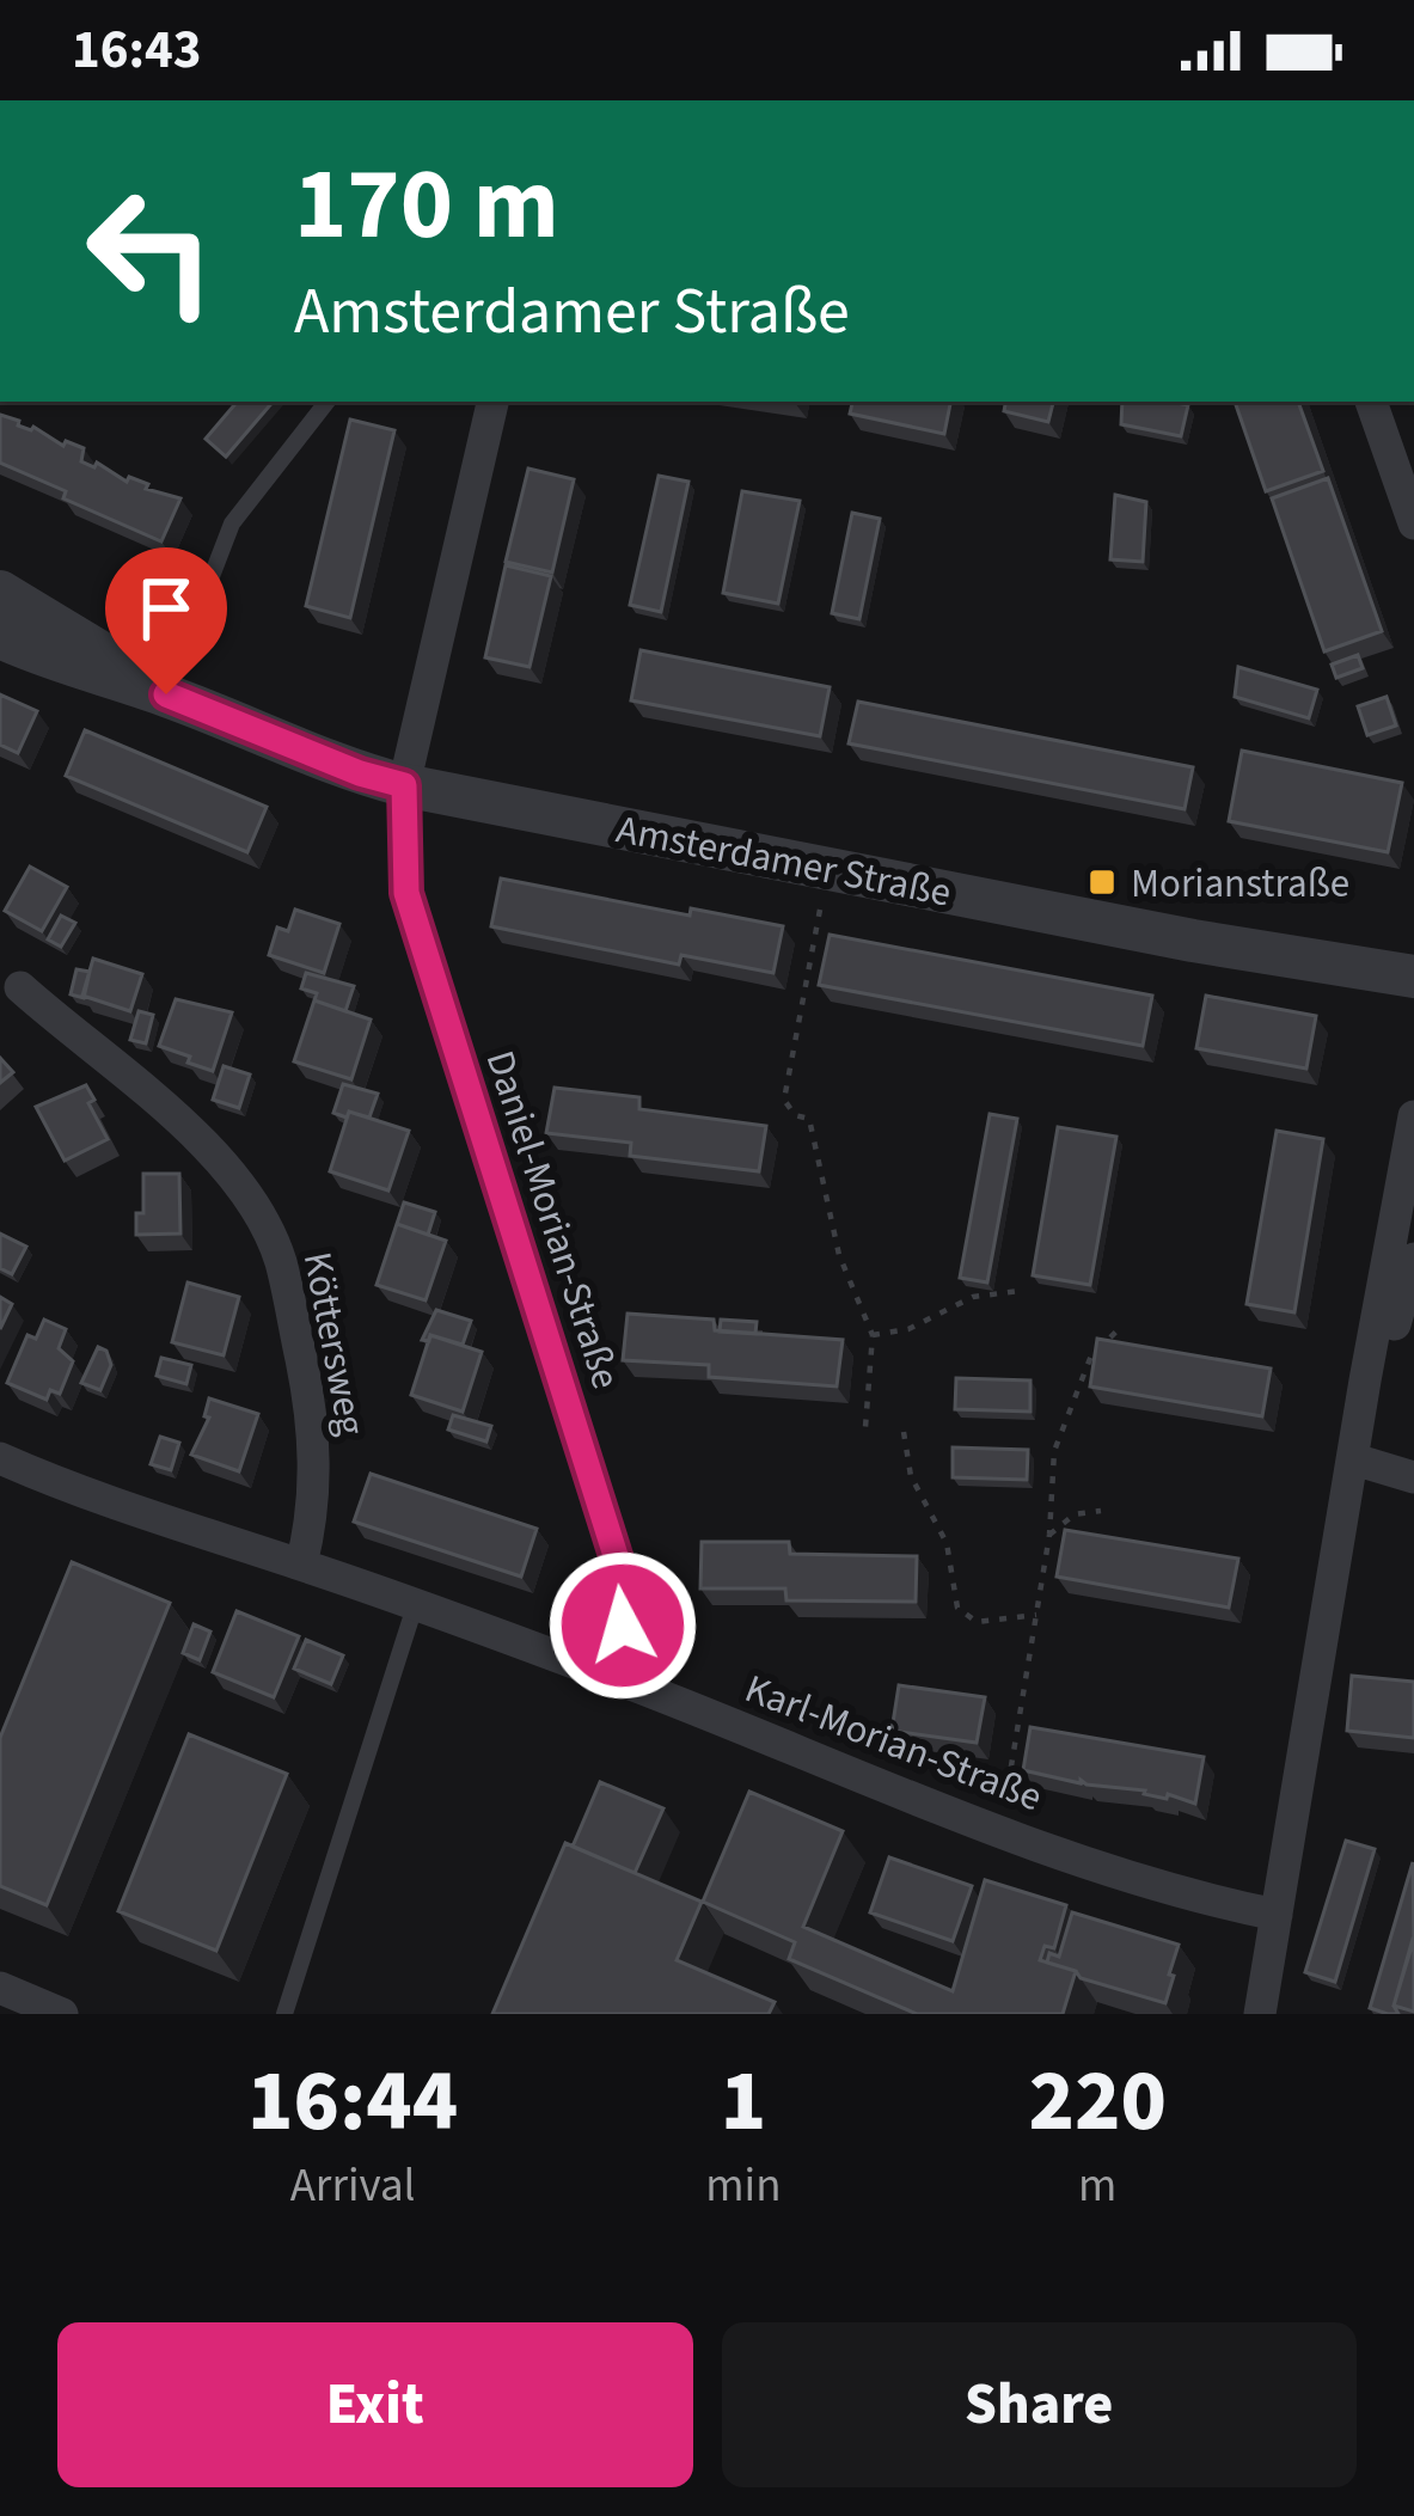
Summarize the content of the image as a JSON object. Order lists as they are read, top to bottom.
{
  "streets": {
    "street": [
      "Amsterdamer Straße",
      "Daniel-Morian-Straße",
      "Köttersweg",
      "Karl-Morian-Straße"
    ]
  },
  "crossings": [
    ["Amsterdamer Straße", "Daniel-Morian-Straße"],
    ["Daniel-Morian-Straße", "Karl-Morian-Straße"],
    ["Köttersweg", "Karl-Morian-Straße"]
  ],
  "places": {
    "transit": ["Morianstraße"]
  },
  "page": {
    "status": "16:43",
    "turn": ["170 m", "Amsterdamer Straße"],
    "eta": [
      "16:44",
      "Arrival",
      "1",
      "min",
      "220",
      "m"
    ],
    "buttons": ["Exit", "Share"]
  }
}
